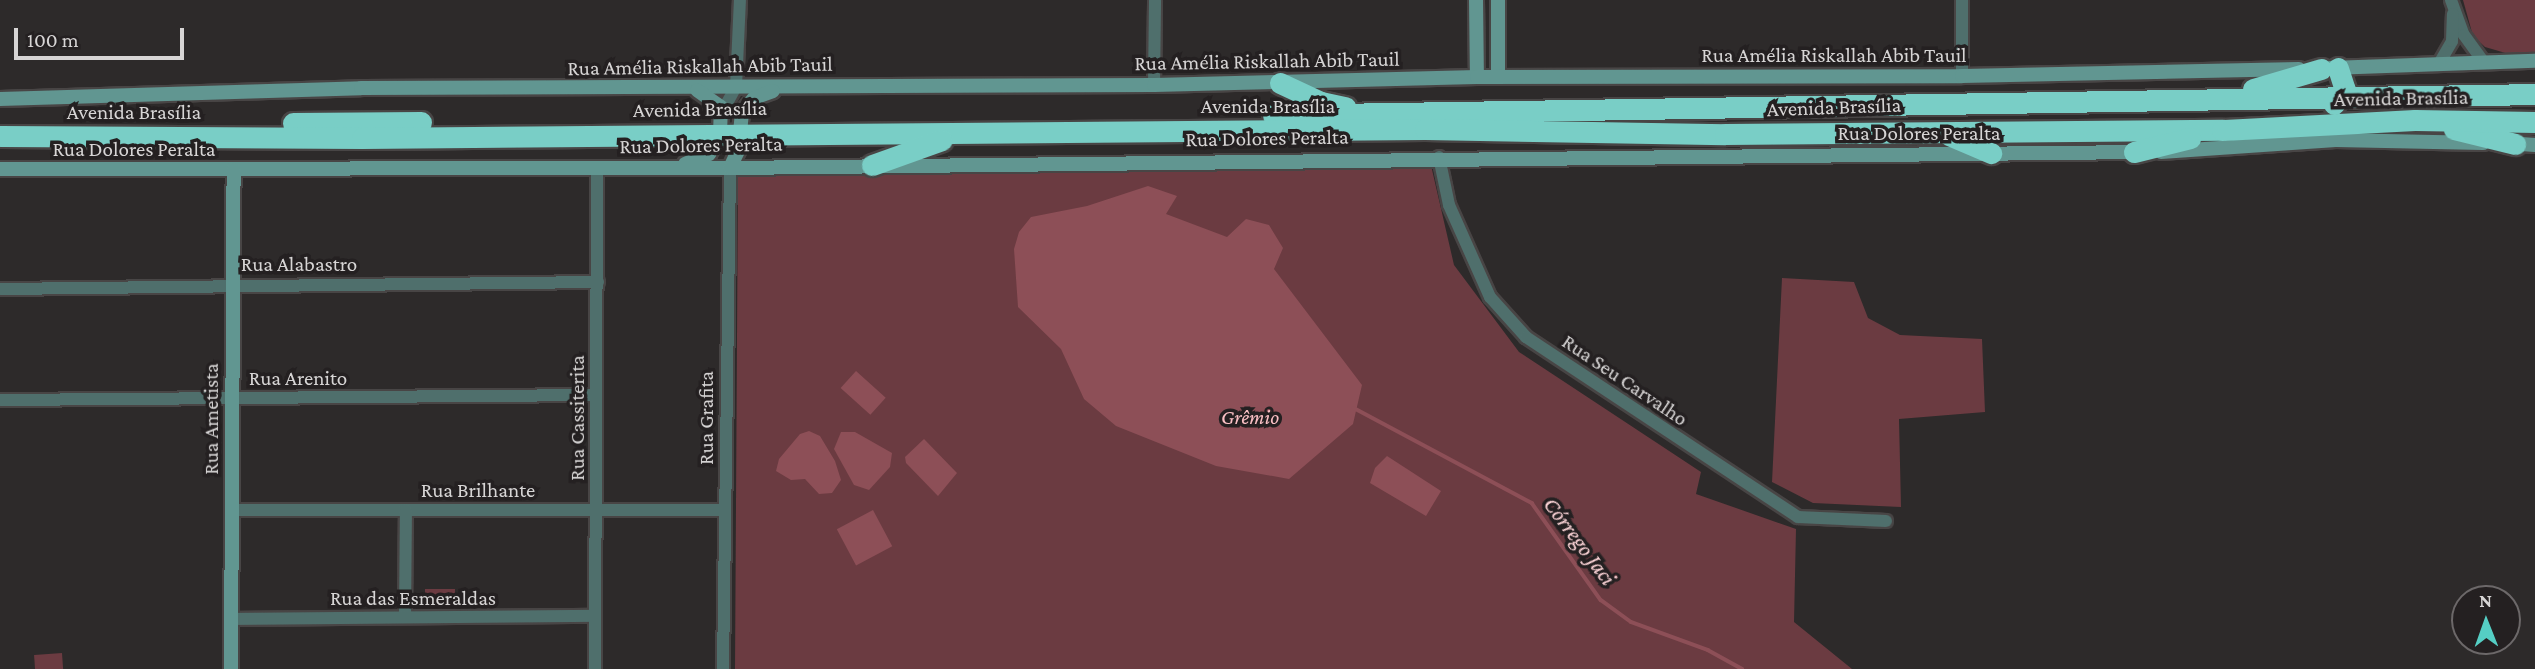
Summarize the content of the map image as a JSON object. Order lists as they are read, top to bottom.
{
  "streets": {
    "highway": ["Avenida Brasília"],
    "main road": ["Rua Amélia Riskallah Abib Tauil", "Rua Dolores Peralta", "Rua Ametista"],
    "street": [
      "Rua Alabastro",
      "Rua Arenito",
      "Rua Seu Carvalho",
      "Rua Cassiterita",
      "Rua Grafita",
      "Rua Brilhante",
      "Rua das Esmeraldas"
    ]
  },
  "crossings": [
    ["Rua Amélia Riskallah Abib Tauil", "Avenida Brasília"],
    ["Rua Dolores Peralta", "Rua Seu Carvalho"],
    ["Rua Dolores Peralta", "Rua Cassiterita"],
    ["Rua Dolores Peralta", "Rua Grafita"],
    ["Rua Dolores Peralta", "Rua Ametista"],
    ["Rua Alabastro", "Rua Cassiterita"],
    ["Rua Alabastro", "Rua Ametista"],
    ["Rua Arenito", "Rua Cassiterita"],
    ["Rua Arenito", "Rua Ametista"],
    ["Rua Cassiterita", "Rua Brilhante"],
    ["Rua Cassiterita", "Rua das Esmeraldas"],
    ["Rua Grafita", "Rua Brilhante"],
    ["Rua Ametista", "Rua Brilhante"],
    ["Rua Ametista", "Rua das Esmeraldas"]
  ],
  "water": ["Córrego Jaci"],
  "parks": ["Grêmio"],
  "scale_bar": "100 m",
  "north": "top"
}
